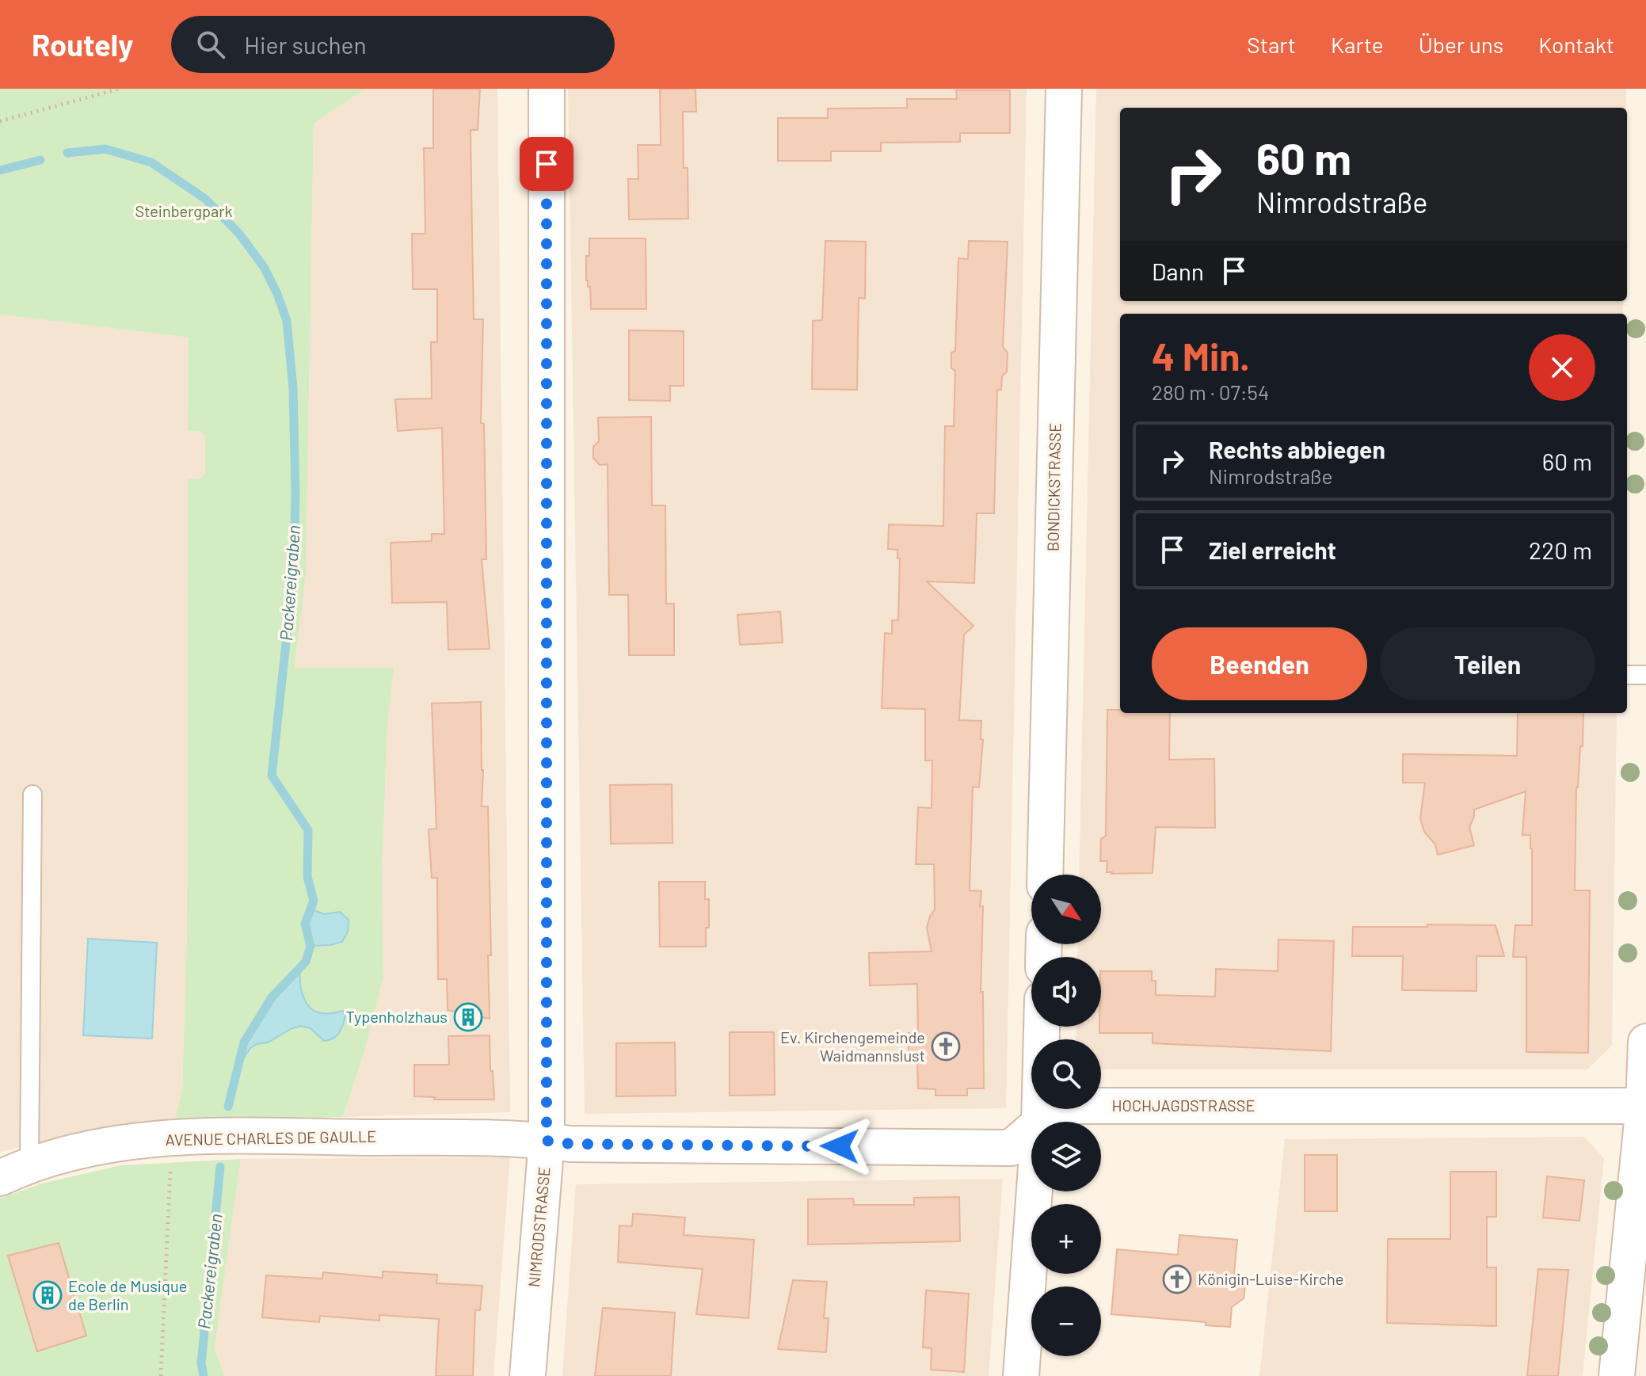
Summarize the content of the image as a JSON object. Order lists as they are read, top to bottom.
{
  "streets": {
    "street": [
      "BONDICKSTRASSE",
      "HOCHJAGDSTRASSE",
      "AVENUE CHARLES DE GAULLE",
      "NIMRODSTRASSE"
    ]
  },
  "crossings": [
    ["HOCHJAGDSTRASSE", "AVENUE CHARLES DE GAULLE"],
    ["HOCHJAGDSTRASSE", "NIMRODSTRASSE"],
    ["AVENUE CHARLES DE GAULLE", "NIMRODSTRASSE"]
  ],
  "water": ["Packereigraben"],
  "parks": ["Steinbergpark"],
  "places": {
    "building": ["Typenholzhaus", "Ecole de Musique de Berlin"],
    "church": ["Ev. Kirchengemeinde Waidmannslust", "Königin-Luise-Kirche"]
  },
  "north": "bottom right",
  "page": {
    "header": "Routely",
    "search": "Hier suchen",
    "nav": [
      "Start",
      "Karte",
      "Über uns",
      "Kontakt"
    ],
    "turn": ["60 m", "Nimrodstraße"],
    "then": "Dann",
    "heading": ["4 Min.", "280 m · 07:54"],
    "list": [
      {
        "name": "Rechts abbiegen",
        "note": "Nimrodstraße",
        "value": "60 m"
      },
      {
        "name": "Ziel erreicht",
        "value": "220 m"
      }
    ],
    "buttons": ["Beenden", "Teilen"],
    "map_buttons": ["+", "−"]
  }
}
